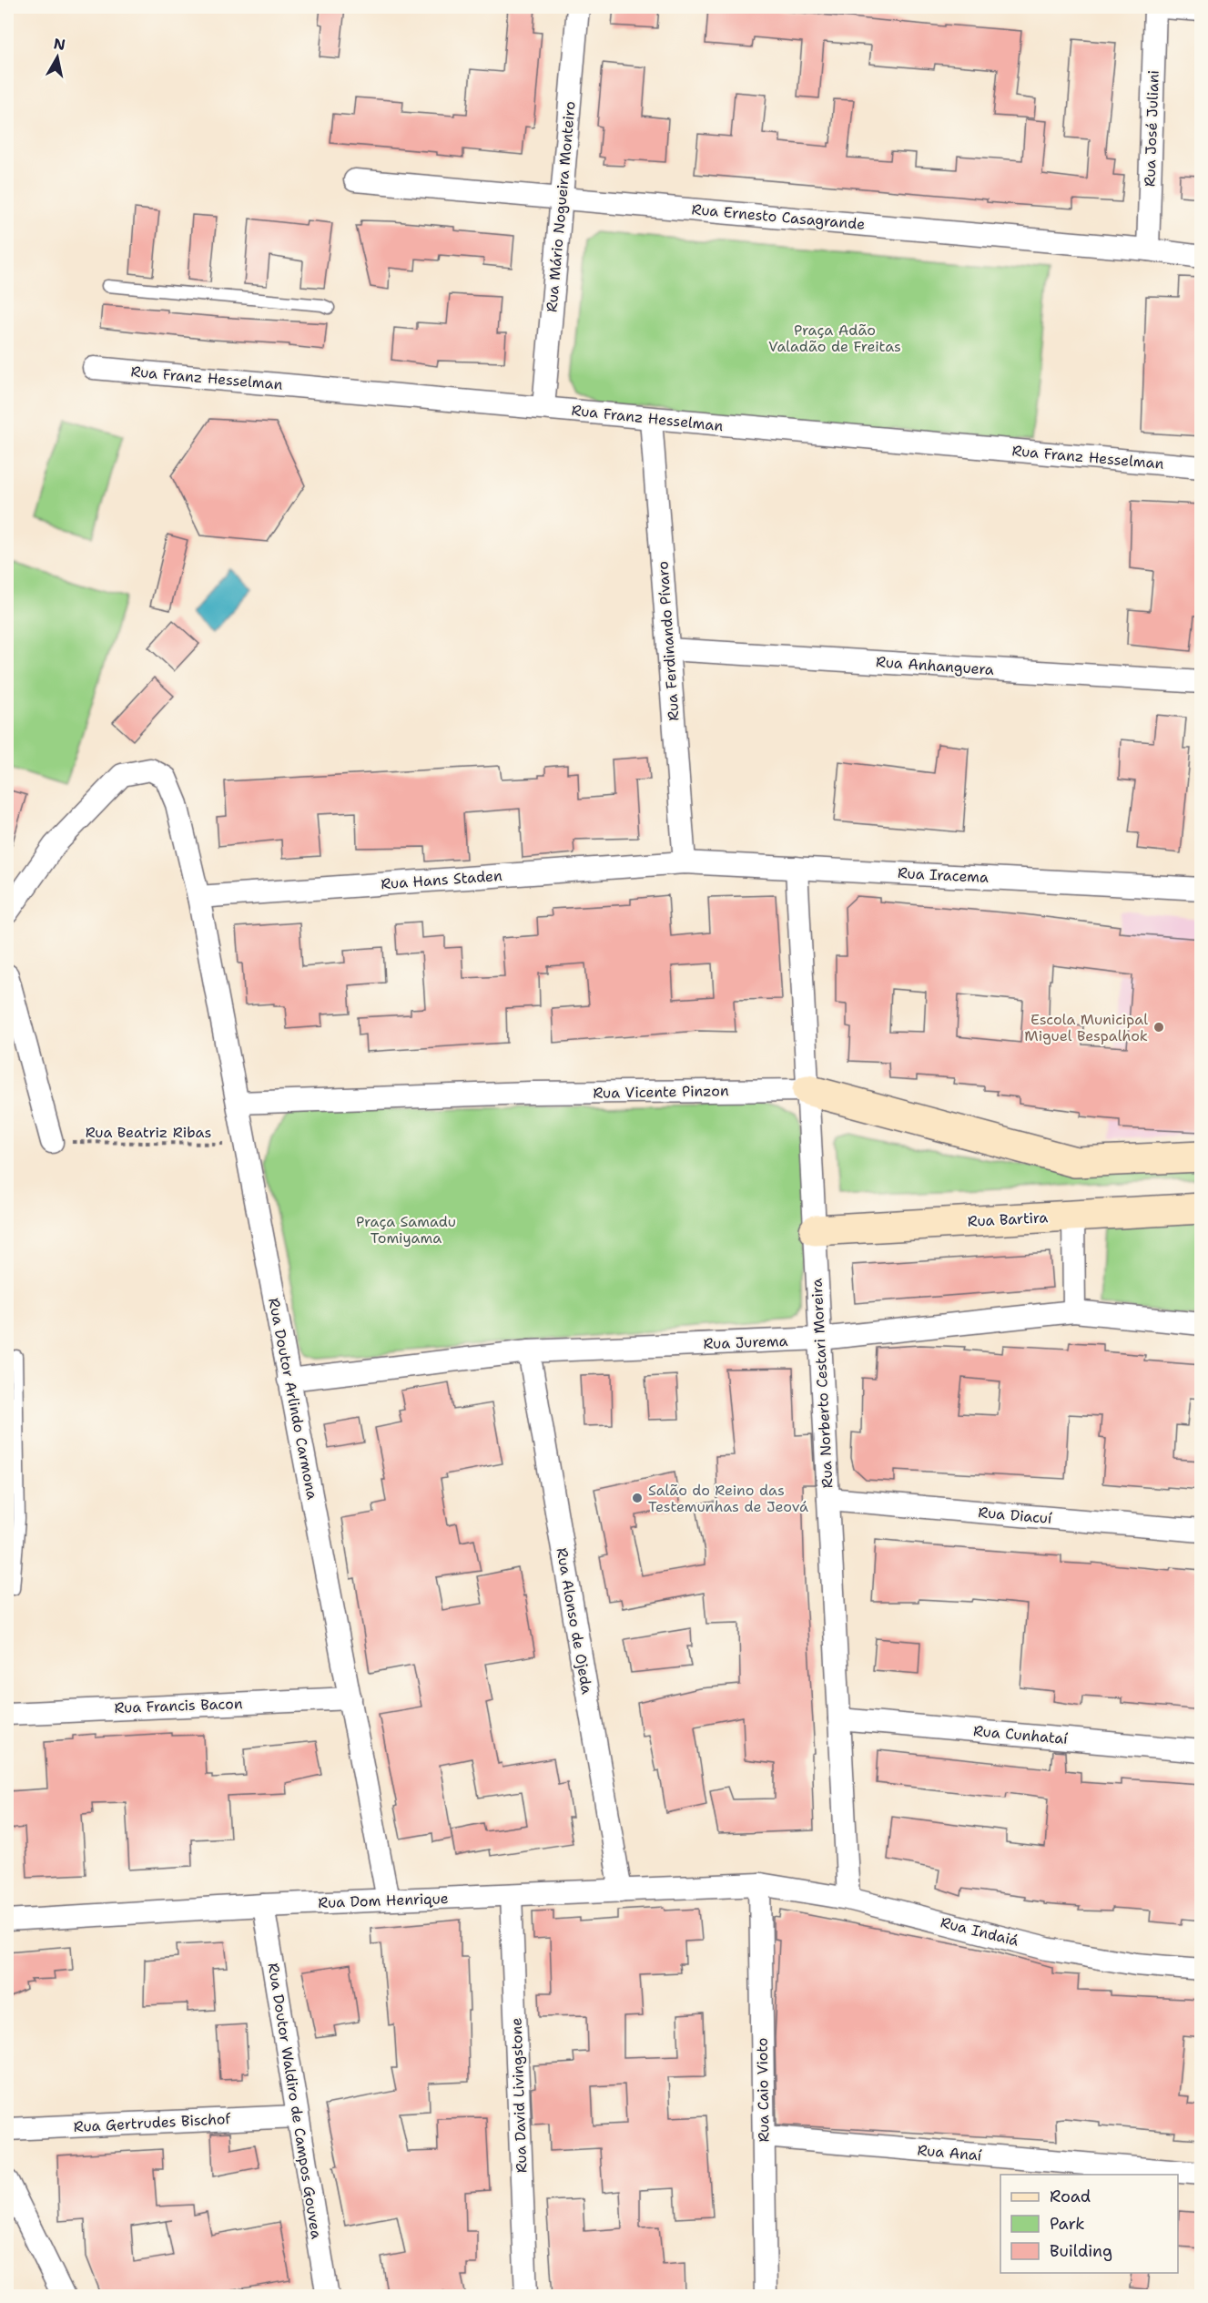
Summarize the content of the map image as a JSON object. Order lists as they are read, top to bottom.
{
  "streets": {
    "street": [
      "Rua José Juliani",
      "Rua Mário Nogueira Monteiro",
      "Rua Ernesto Casagrande",
      "Rua Franz Hesselman",
      "Rua Ferdinando Pívaro",
      "Rua Anhanguera",
      "Rua Iracema",
      "Rua Hans Staden",
      "Rua Vicente Pinzon",
      "Rua Bartira",
      "Rua Jurema",
      "Rua Norberto Cestari Moreira",
      "Rua Doutor Arlindo Carmona",
      "Rua Diacuí",
      "Rua Alonso de Ojeda",
      "Rua Francis Bacon",
      "Rua Cunhataí",
      "Rua Dom Henrique",
      "Rua Indaiá",
      "Rua Caio Vioto",
      "Rua David Livingstone",
      "Rua Doutor Waldiro de Campos Gouvea",
      "Rua Gertrudes Bischof",
      "Rua Anaí"
    ],
    "path": ["Rua Beatriz Ribas"]
  },
  "crossings": [
    ["Rua José Juliani", "Rua Ernesto Casagrande"],
    ["Rua Mário Nogueira Monteiro", "Rua Ernesto Casagrande"],
    ["Rua Mário Nogueira Monteiro", "Rua Franz Hesselman"],
    ["Rua Franz Hesselman", "Rua Ferdinando Pívaro"],
    ["Rua Ferdinando Pívaro", "Rua Anhanguera"],
    ["Rua Ferdinando Pívaro", "Rua Iracema"],
    ["Rua Ferdinando Pívaro", "Rua Hans Staden"],
    ["Rua Iracema", "Rua Hans Staden"],
    ["Rua Iracema", "Rua Norberto Cestari Moreira"],
    ["Rua Hans Staden", "Rua Doutor Arlindo Carmona"],
    ["Rua Vicente Pinzon", "Rua Norberto Cestari Moreira"],
    ["Rua Vicente Pinzon", "Rua Doutor Arlindo Carmona"],
    ["Rua Beatriz Ribas", "Rua Doutor Arlindo Carmona"],
    ["Rua Bartira", "Rua Norberto Cestari Moreira"],
    ["Rua Jurema", "Rua Norberto Cestari Moreira"],
    ["Rua Jurema", "Rua Doutor Arlindo Carmona"],
    ["Rua Jurema", "Rua Alonso de Ojeda"],
    ["Rua Norberto Cestari Moreira", "Rua Diacuí"],
    ["Rua Norberto Cestari Moreira", "Rua Cunhataí"],
    ["Rua Norberto Cestari Moreira", "Rua Indaiá"],
    ["Rua Doutor Arlindo Carmona", "Rua Francis Bacon"],
    ["Rua Doutor Arlindo Carmona", "Rua Dom Henrique"],
    ["Rua Alonso de Ojeda", "Rua Dom Henrique"],
    ["Rua Dom Henrique", "Rua Indaiá"],
    ["Rua Dom Henrique", "Rua Caio Vioto"],
    ["Rua Dom Henrique", "Rua David Livingstone"],
    ["Rua Dom Henrique", "Rua Doutor Waldiro de Campos Gouvea"],
    ["Rua Indaiá", "Rua Caio Vioto"],
    ["Rua Caio Vioto", "Rua Anaí"],
    ["Rua Doutor Waldiro de Campos Gouvea", "Rua Gertrudes Bischof"]
  ],
  "parks": ["Praça Adão Valadão de Freitas", "Praça Samadu Tomiyama"],
  "places": ["Escola Municipal Miguel Bespalhok", "Salão do Reino das Testemunhas de Jeová"],
  "legend": ["Road", "Park", "Building"],
  "north": "top"
}
